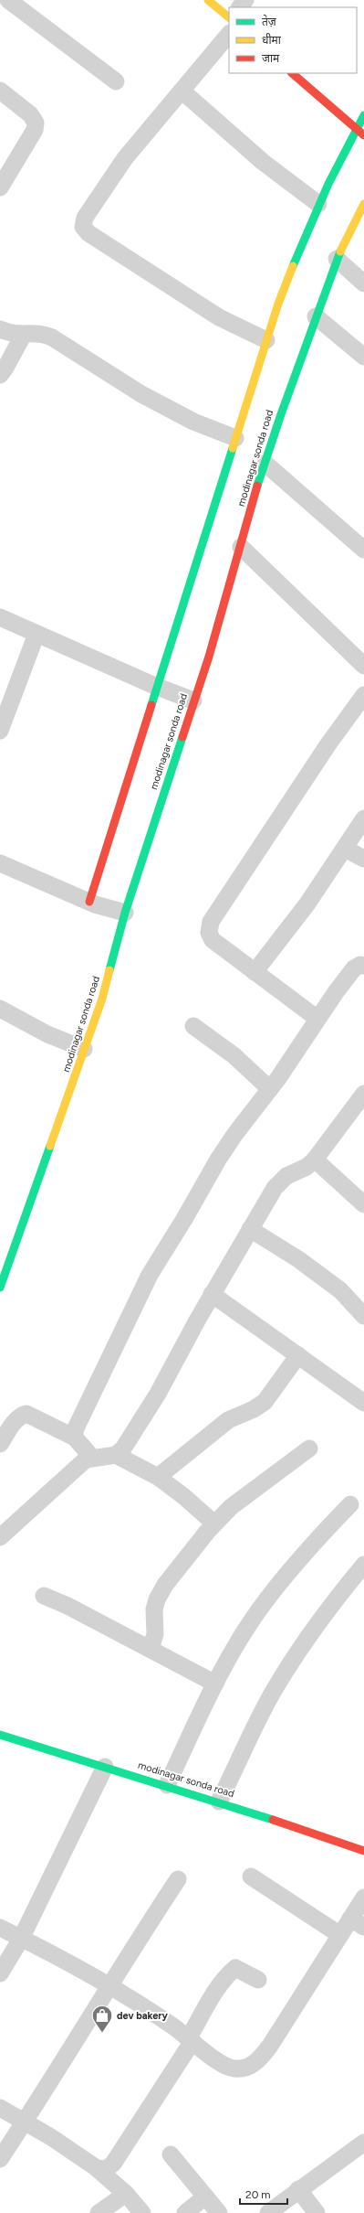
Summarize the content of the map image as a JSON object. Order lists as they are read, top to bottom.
{
  "streets": {
    "street": ["modinagar sonda road"]
  },
  "places": {
    "shop": ["dev bakery"]
  },
  "legend": ["तेज़", "धीमा", "जाम"],
  "scale_bar": "20 m"
}
